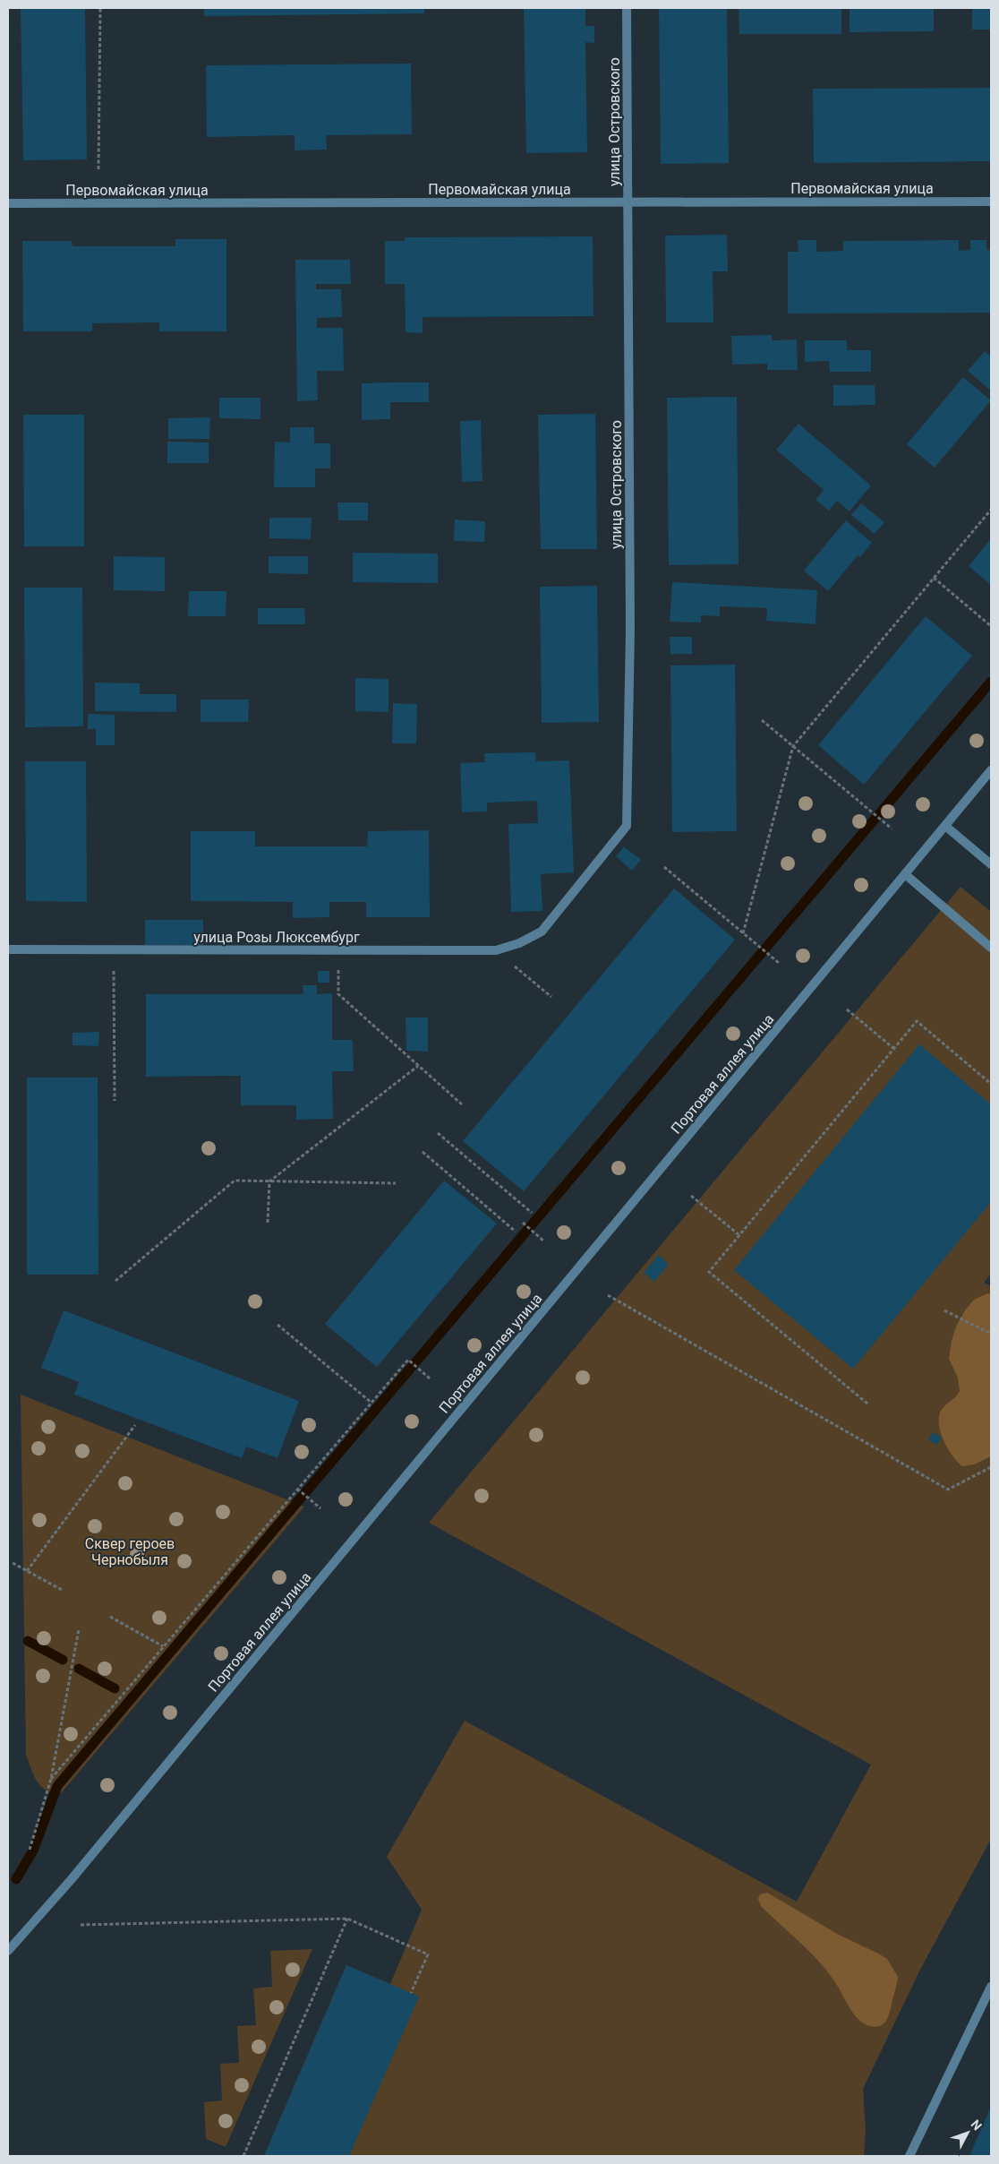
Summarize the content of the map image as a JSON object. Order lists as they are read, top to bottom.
{
  "streets": {
    "street": [
      "улица Островского",
      "Первомайская улица",
      "улица Розы Люксембург",
      "Портовая аллея улица"
    ]
  },
  "crossings": [
    ["улица Островского", "Первомайская улица"],
    ["улица Островского", "улица Розы Люксембург"]
  ],
  "parks": ["Сквер героев Чернобыля"],
  "north": "top right"
}
